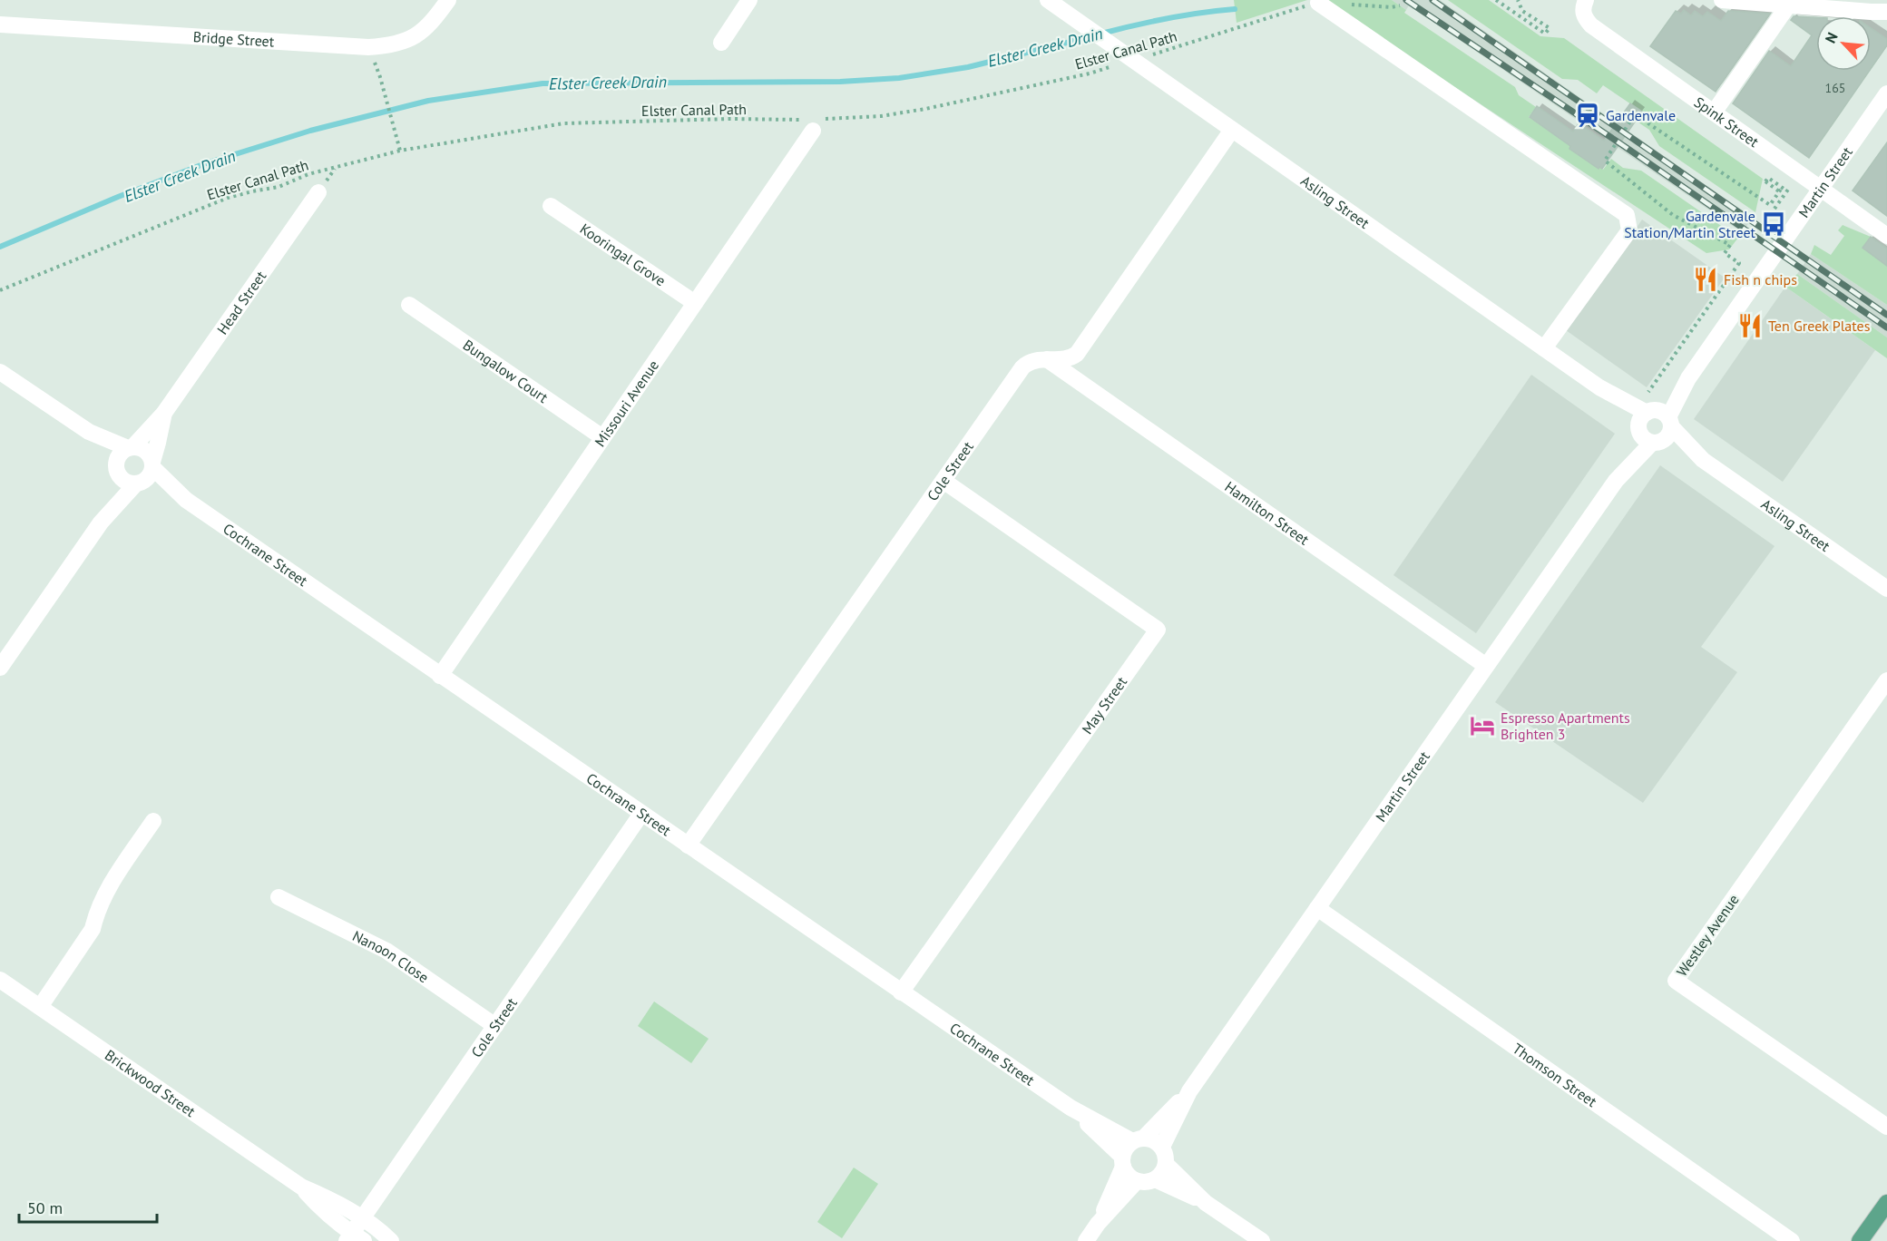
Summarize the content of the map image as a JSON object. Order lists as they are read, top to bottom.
{
  "streets": {
    "street": [
      "Bridge Street",
      "Spink Street",
      "Martin Street",
      "Asling Street",
      "Kooringal Grove",
      "Head Street",
      "Bungalow Court",
      "Missouri Avenue",
      "Cole Street",
      "Hamilton Street",
      "Cochrane Street",
      "May Street",
      "Westley Avenue",
      "Nanoon Close",
      "Thomson Street",
      "Brickwood Street"
    ],
    "path": ["Elster Canal Path"]
  },
  "crossings": [
    ["Elster Canal Path", "Asling Street"],
    ["Elster Canal Path", "Missouri Avenue"],
    ["Spink Street", "Martin Street"],
    ["Martin Street", "Asling Street"],
    ["Martin Street", "Hamilton Street"],
    ["Martin Street", "Cochrane Street"],
    ["Martin Street", "Thomson Street"],
    ["Asling Street", "Cole Street"],
    ["Kooringal Grove", "Missouri Avenue"],
    ["Head Street", "Cochrane Street"],
    ["Bungalow Court", "Missouri Avenue"],
    ["Missouri Avenue", "Cochrane Street"],
    ["Cole Street", "Hamilton Street"],
    ["Cole Street", "Cochrane Street"],
    ["Cole Street", "May Street"],
    ["Cole Street", "Nanoon Close"],
    ["Cole Street", "Brickwood Street"],
    ["Cochrane Street", "May Street"]
  ],
  "water": ["Elster Creek Drain"],
  "places": {
    "station": ["Gardenvale"],
    "bus stop": ["Gardenvale Station/Martin Street"],
    "restaurant": ["Fish n chips", "Ten Greek Plates"],
    "hotel": ["Espresso Apartments Brighten 3"]
  },
  "house_numbers": ["165"],
  "scale_bar": "50 m",
  "north": "top left"
}
